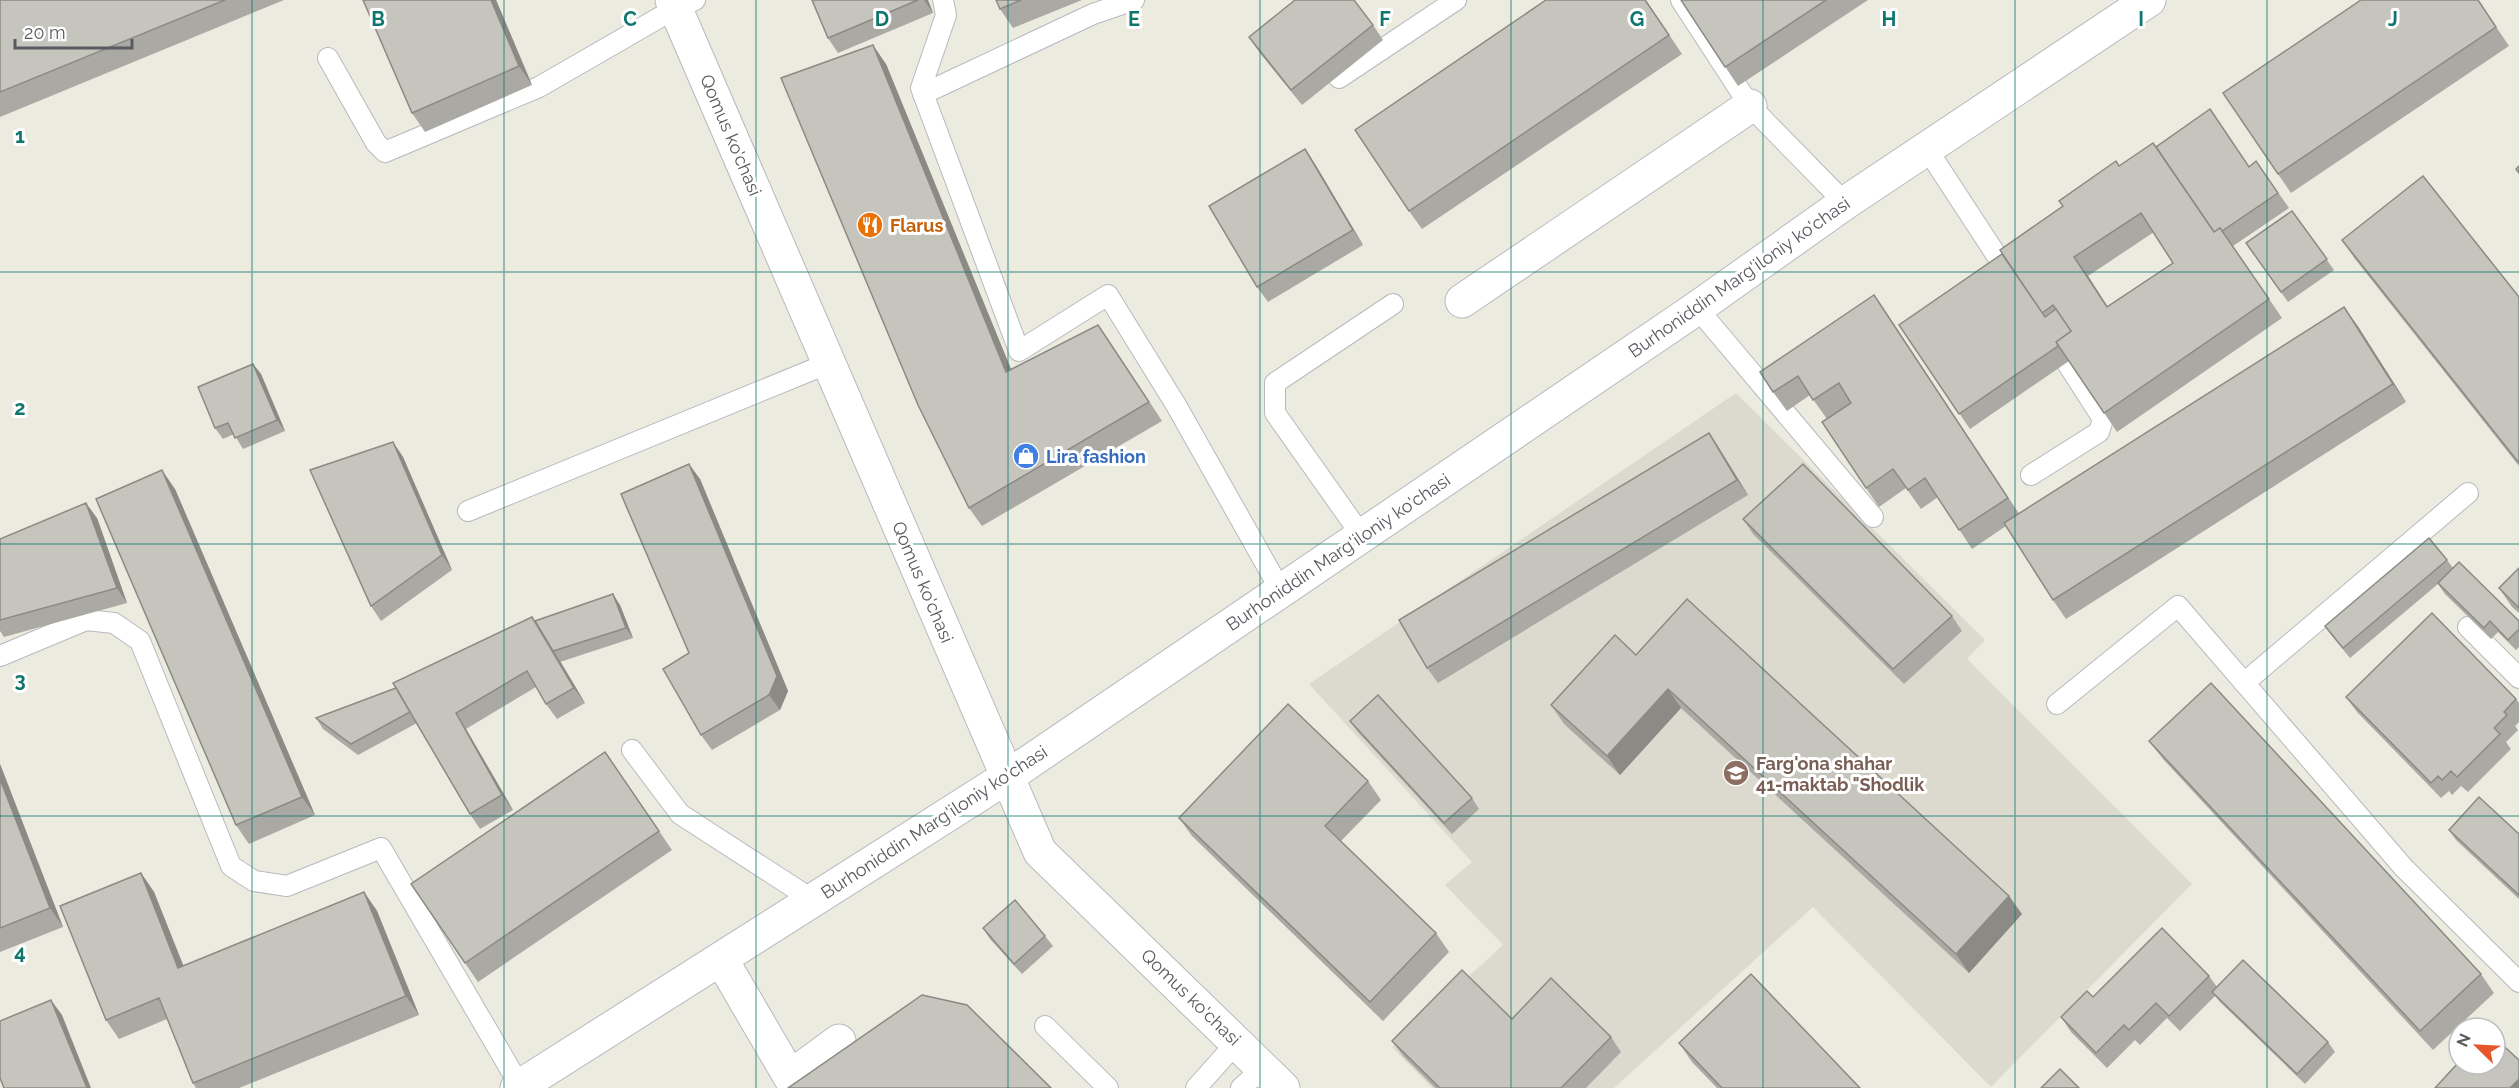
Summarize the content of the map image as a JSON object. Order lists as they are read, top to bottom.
{
  "streets": {
    "street": ["Qomus ko'chasi", "Burhoniddin Marg'iloniy ko'chasi"]
  },
  "crossings": [
    ["Qomus ko'chasi", "Burhoniddin Marg'iloniy ko'chasi"]
  ],
  "places": {
    "restaurant": ["Flarus"],
    "shop": ["Lira fashion"],
    "school or university": ["Farg'ona shahar 41-maktab \"Shodlik"]
  },
  "scale_bar": "20 m",
  "north": "top left",
  "grid": {
    "columns": [
      "B",
      "C",
      "D",
      "E",
      "F",
      "G",
      "H",
      "I",
      "J"
    ],
    "rows": [
      "1",
      "2",
      "3",
      "4"
    ]
  }
}
